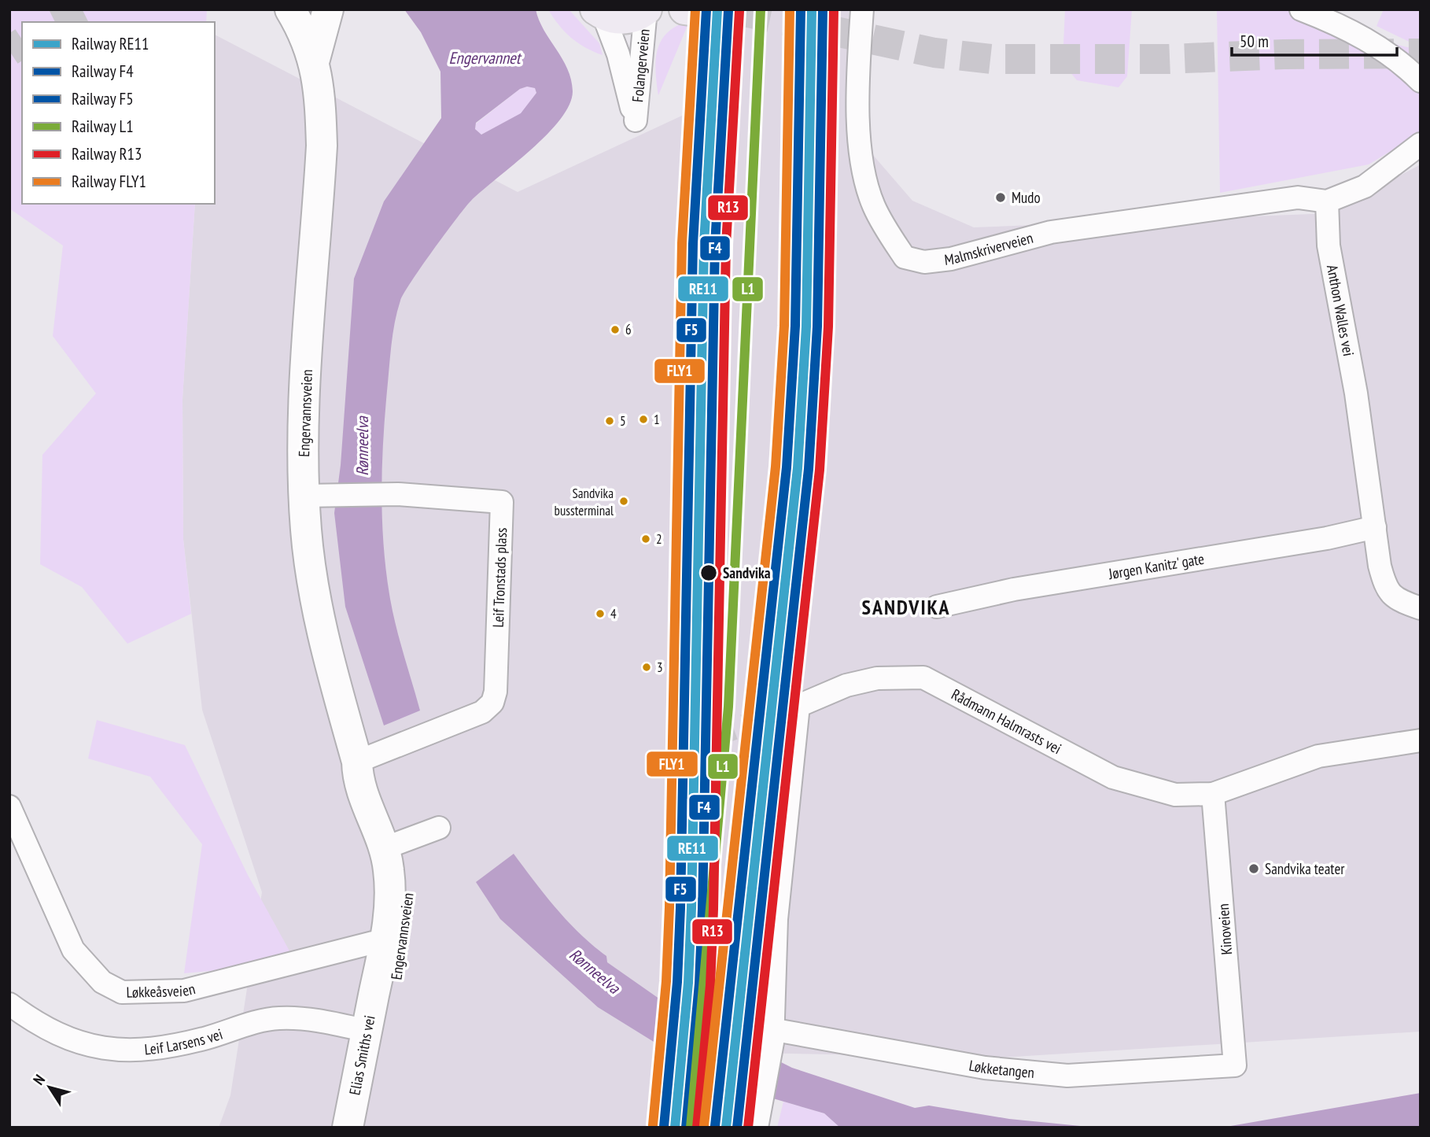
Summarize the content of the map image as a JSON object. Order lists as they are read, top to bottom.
{
  "streets": {
    "main road": ["Engervannsveien", "Elias Smiths vei"],
    "street": [
      "Folangerveien",
      "Malmskriverveien",
      "Anthon Walles vei",
      "Jørgen Kanitz' gate",
      "Leif Tronstads plass",
      "Rådmann Halmrasts vei",
      "Kinoveien",
      "Løkkeåsveien",
      "Leif Larsens vei",
      "Løkketangen"
    ]
  },
  "crossings": [
    ["Malmskriverveien", "Anthon Walles vei"],
    ["Anthon Walles vei", "Jørgen Kanitz' gate"],
    ["Engervannsveien", "Leif Tronstads plass"],
    ["Engervannsveien", "Løkkeåsveien"],
    ["Engervannsveien", "Elias Smiths vei"],
    ["Rådmann Halmrasts vei", "Kinoveien"],
    ["Rådmann Halmrasts vei", "Løkketangen"],
    ["Kinoveien", "Løkketangen"],
    ["Leif Larsens vei", "Elias Smiths vei"]
  ],
  "districts": ["SANDVIKA"],
  "water": ["Engervannet", "Rønneelva"],
  "places": [
    "Mudo",
    "6",
    "1",
    "5",
    "Sandvika bussterminal",
    "2",
    "Sandvika",
    "4",
    "3",
    "Sandvika teater"
  ],
  "lines": [
    "rail line RE11",
    "rail line F4",
    "rail line F5",
    "rail line L1",
    "rail line R13",
    "rail line FLY1"
  ],
  "legend": [
    "Railway RE11",
    "Railway F4",
    "Railway F5",
    "Railway L1",
    "Railway R13",
    "Railway FLY1"
  ],
  "scale_bar": "50 m",
  "north": "top left"
}
